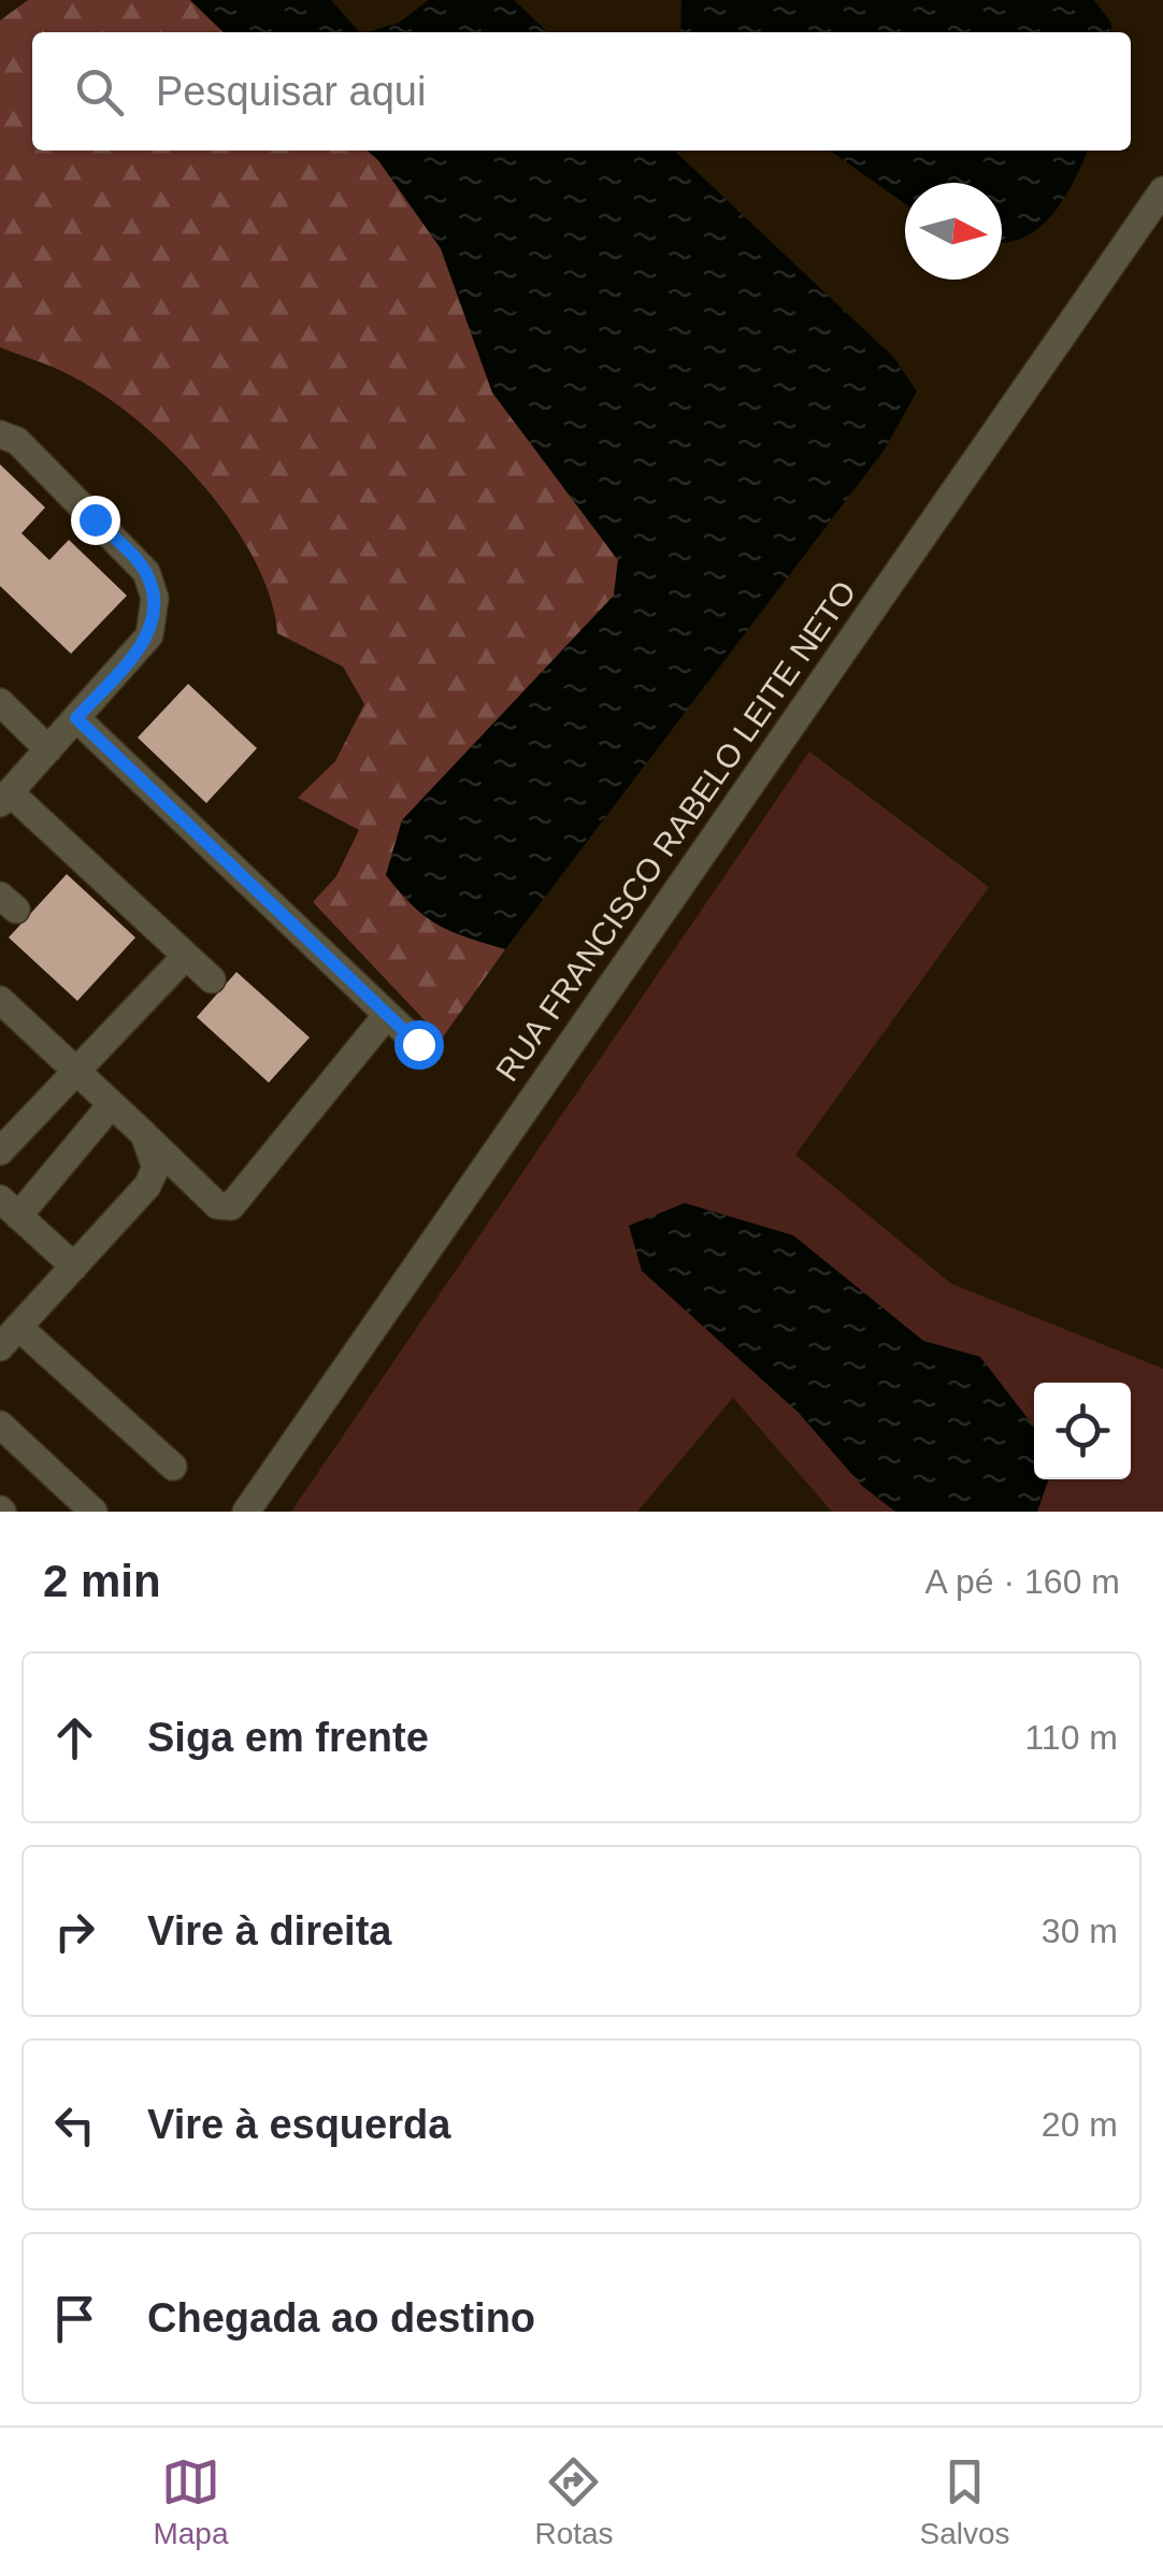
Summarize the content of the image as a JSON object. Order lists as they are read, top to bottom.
{
  "streets": {
    "street": ["RUA FRANCISCO RABELO LEITE NETO"]
  },
  "north": "right",
  "page": {
    "search": "Pesquisar aqui",
    "heading": ["2 min", "A pé · 160 m"],
    "list": [
      ["Siga em frente", "110 m"],
      ["Vire à direita", "30 m"],
      ["Vire à esquerda", "20 m"],
      "Chegada ao destino"
    ],
    "nav": ["Mapa", "Rotas", "Salvos"]
  }
}
